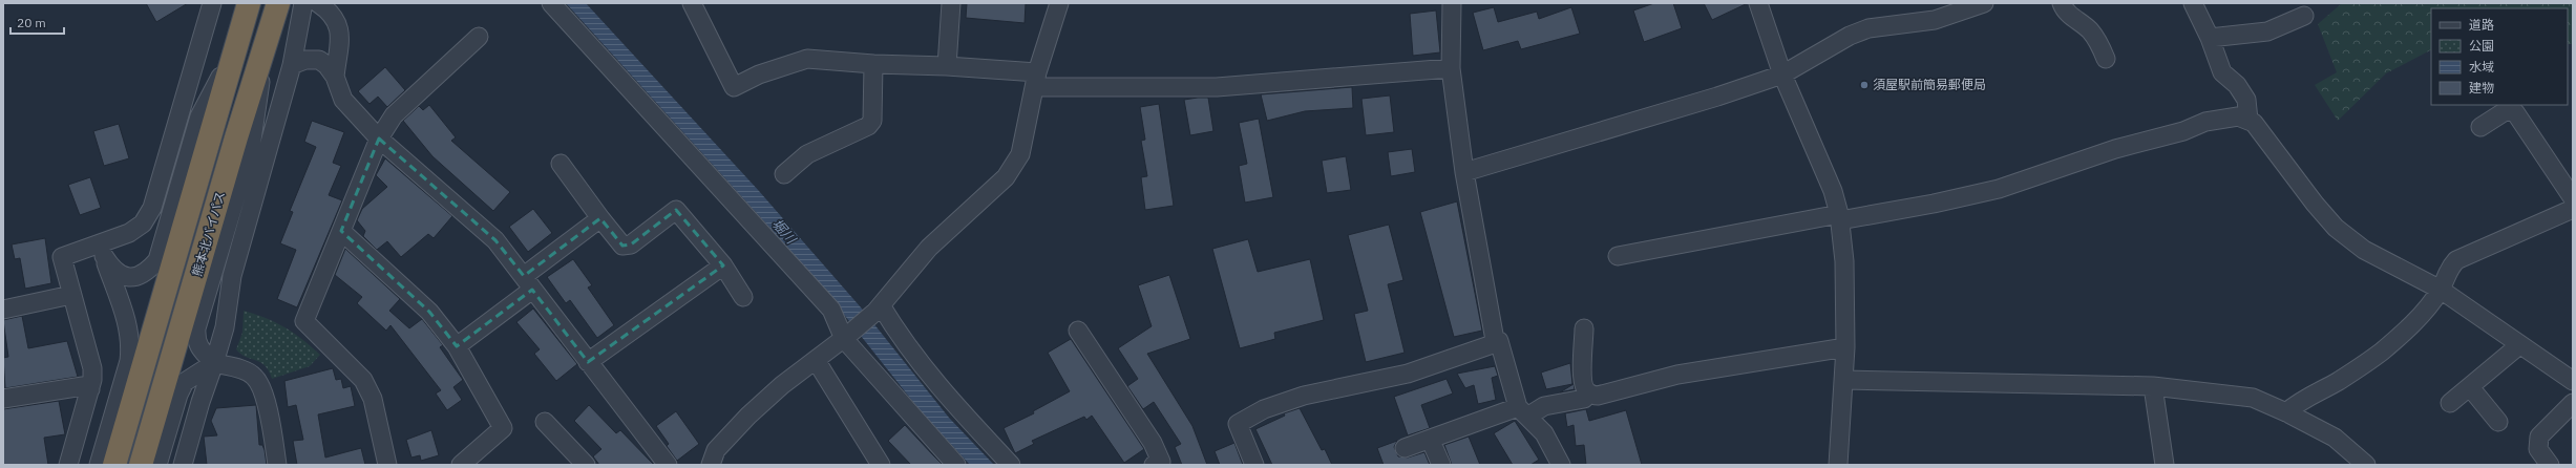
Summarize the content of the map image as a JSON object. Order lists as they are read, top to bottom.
{
  "streets": {
    "highway": ["熊本北バイパス"]
  },
  "water": ["堀川"],
  "places": ["須屋駅前簡易郵便局"],
  "legend": [
    "道路",
    "公園",
    "水域",
    "建物"
  ],
  "scale_bar": "20 m"
}
